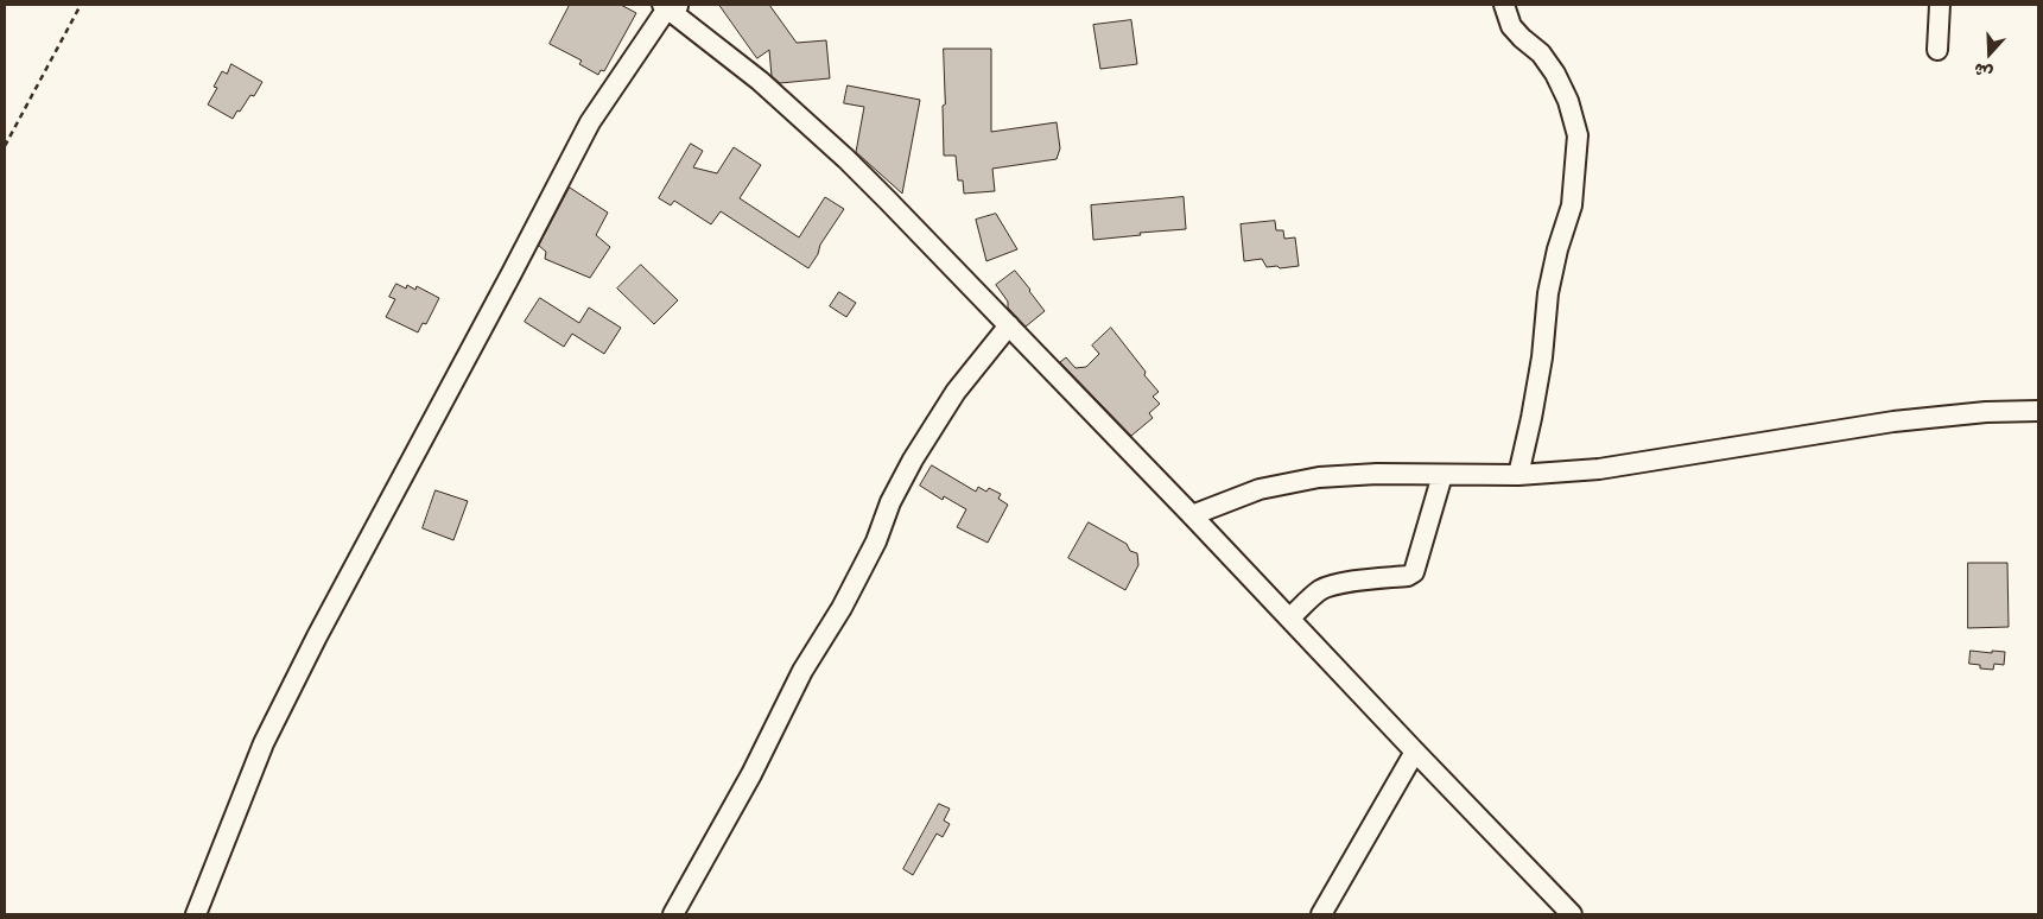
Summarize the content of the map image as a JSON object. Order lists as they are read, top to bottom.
{
  "north": "bottom"
}
